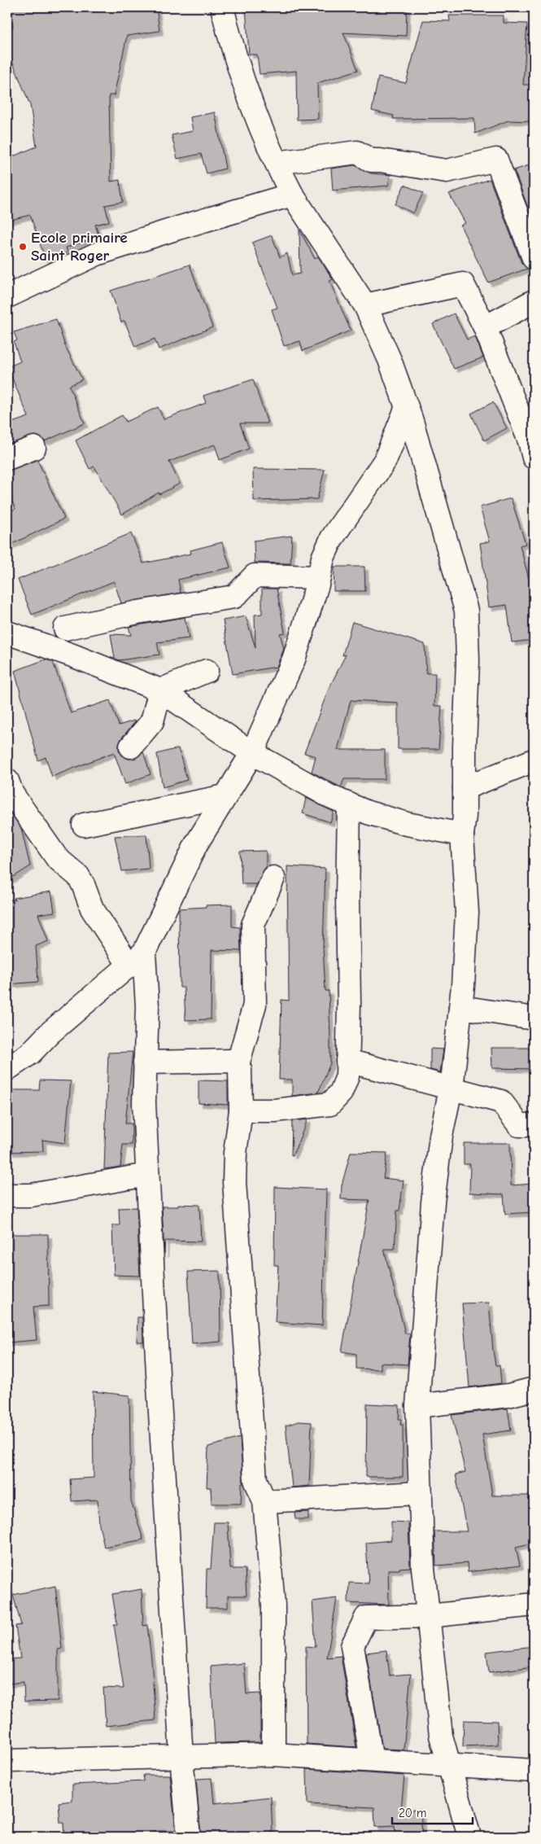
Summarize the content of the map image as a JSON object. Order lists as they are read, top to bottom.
{
  "places": ["Ecole primaire Saint Roger"],
  "scale_bar": "20 m"
}
